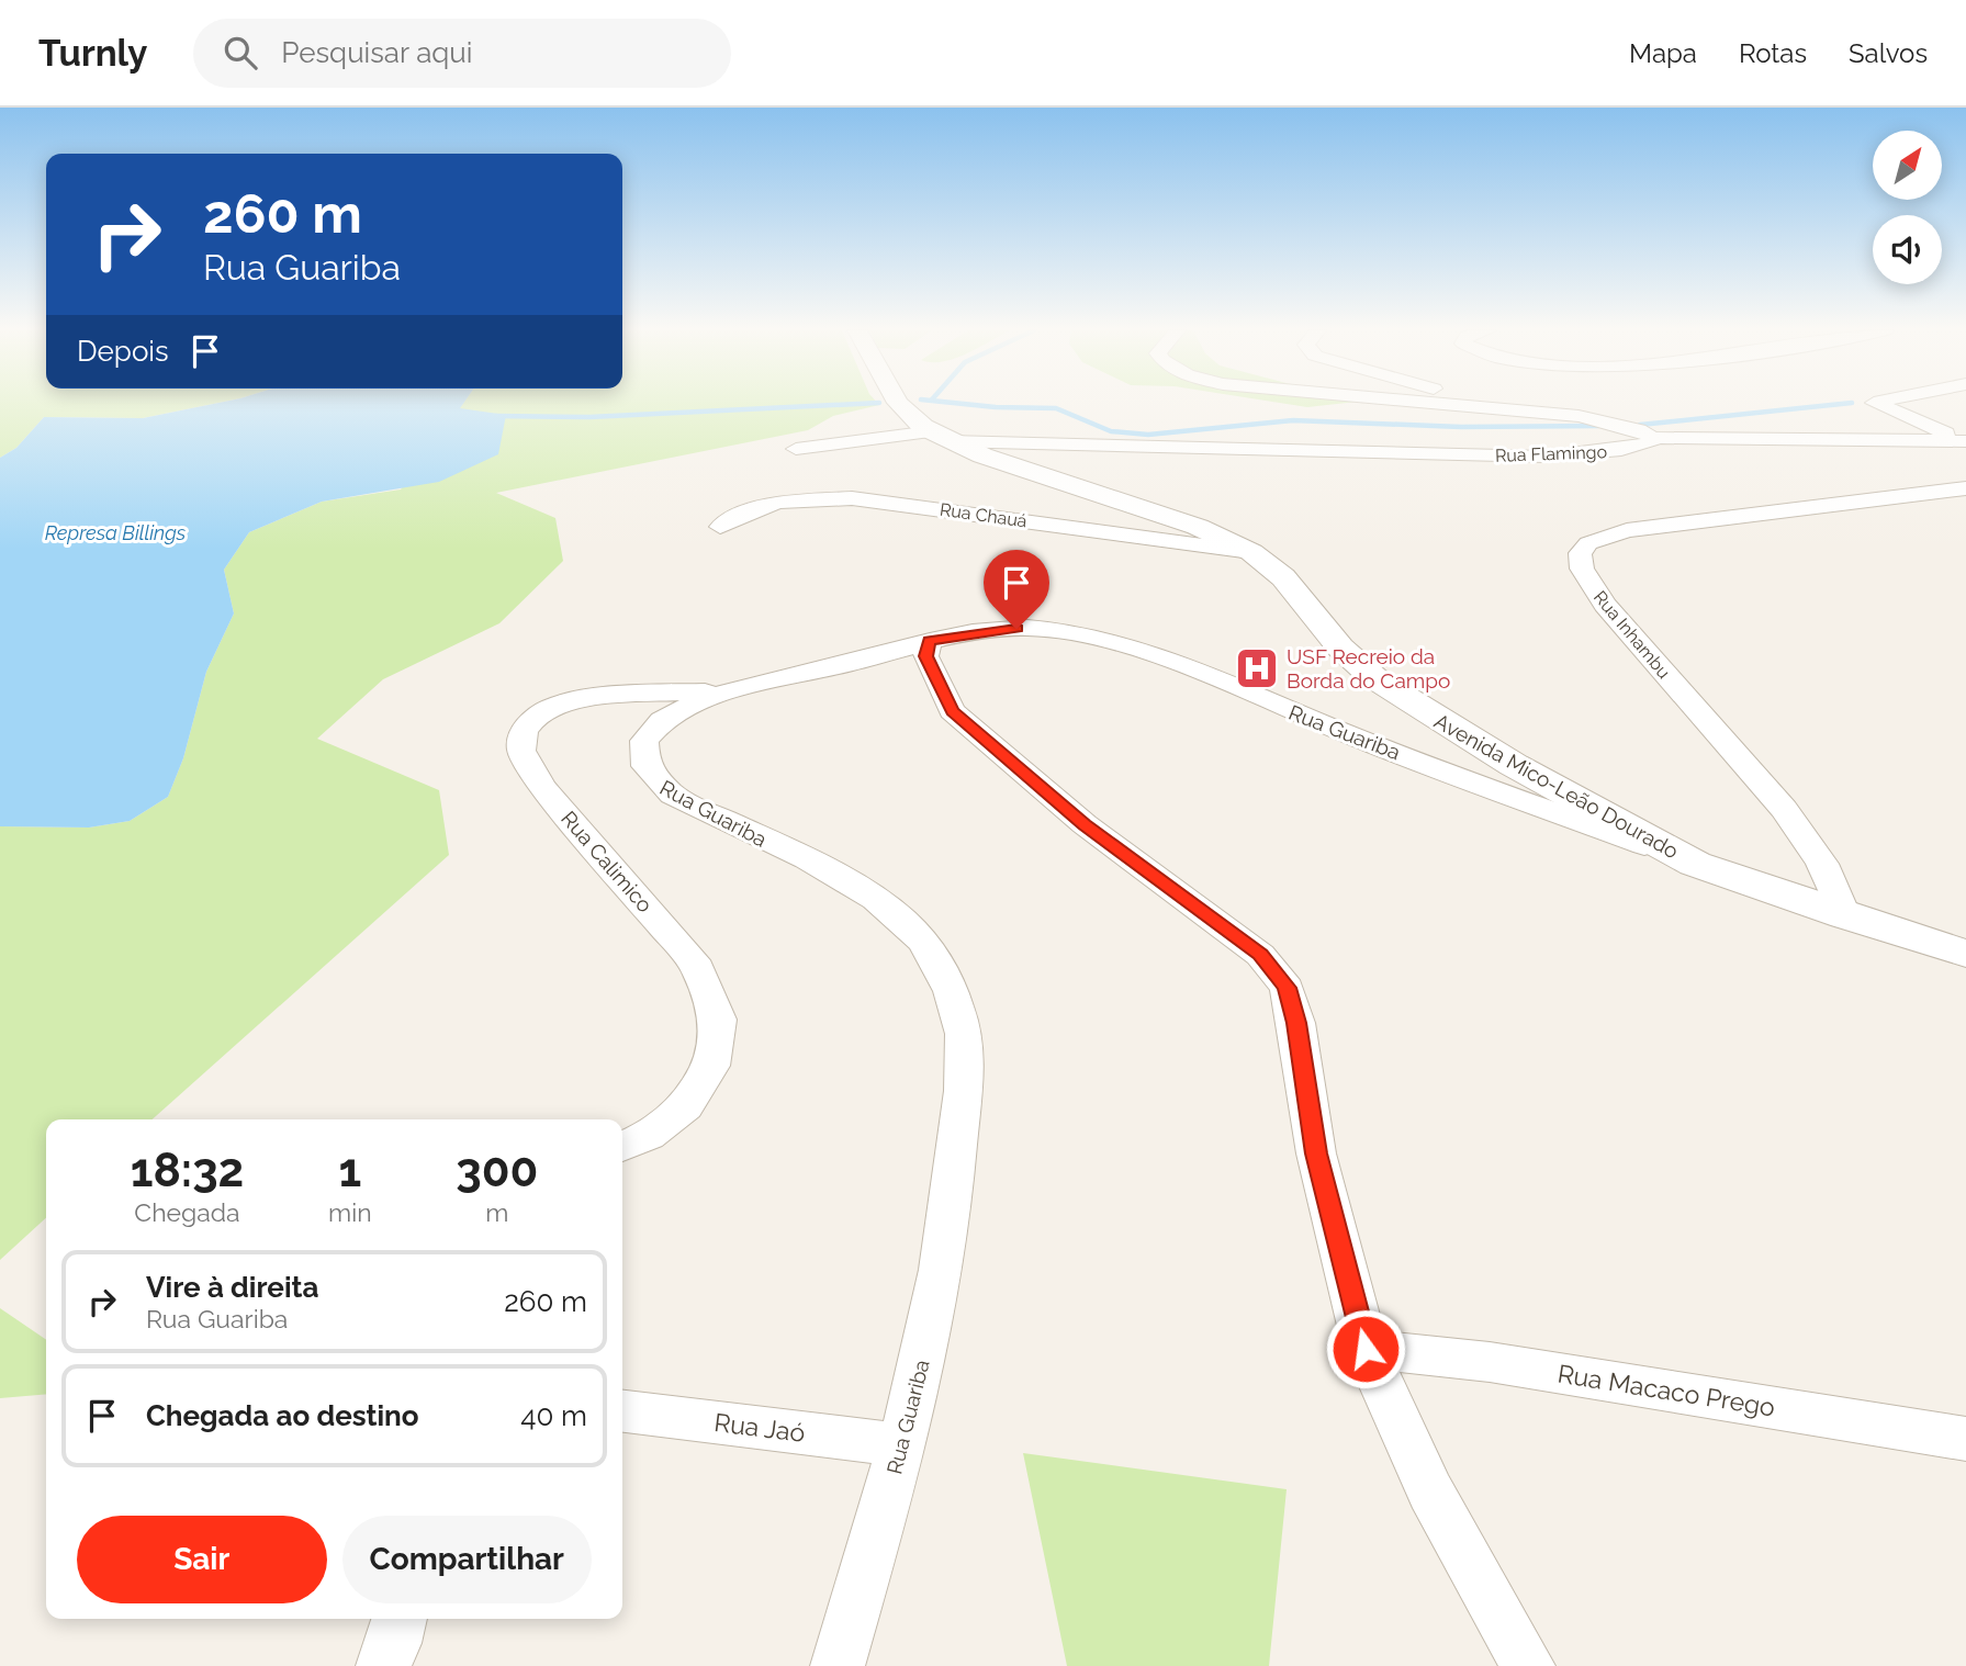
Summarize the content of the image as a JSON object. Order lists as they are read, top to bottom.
{
  "streets": {
    "street": [
      "Rua Flamingo",
      "Rua Chauá",
      "Rua Inhambu",
      "Rua Guariba",
      "Avenida Mico-Leão Dourado",
      "Rua Calimico",
      "Rua Macaco Prego",
      "Rua Jaó"
    ]
  },
  "crossings": [
    ["Rua Flamingo", "Avenida Mico-Leão Dourado"],
    ["Rua Chauá", "Avenida Mico-Leão Dourado"],
    ["Rua Inhambu", "Avenida Mico-Leão Dourado"],
    ["Rua Guariba", "Avenida Mico-Leão Dourado"],
    ["Rua Guariba", "Rua Calimico"],
    ["Rua Guariba", "Rua Jaó"]
  ],
  "water": ["Represa Billings"],
  "places": {
    "hospital": ["USF Recreio da Borda do Campo"]
  },
  "north": "top right",
  "page": {
    "header": "Turnly",
    "search": "Pesquisar aqui",
    "nav": ["Mapa", "Rotas", "Salvos"],
    "turn": ["260 m", "Rua Guariba"],
    "then": "Depois",
    "eta": [
      "18:32",
      "Chegada",
      "1",
      "min",
      "300",
      "m"
    ],
    "list": [
      {
        "name": "Vire à direita",
        "note": "Rua Guariba",
        "value": "260 m"
      },
      {
        "name": "Chegada ao destino",
        "value": "40 m"
      }
    ],
    "buttons": ["Sair", "Compartilhar"]
  }
}
